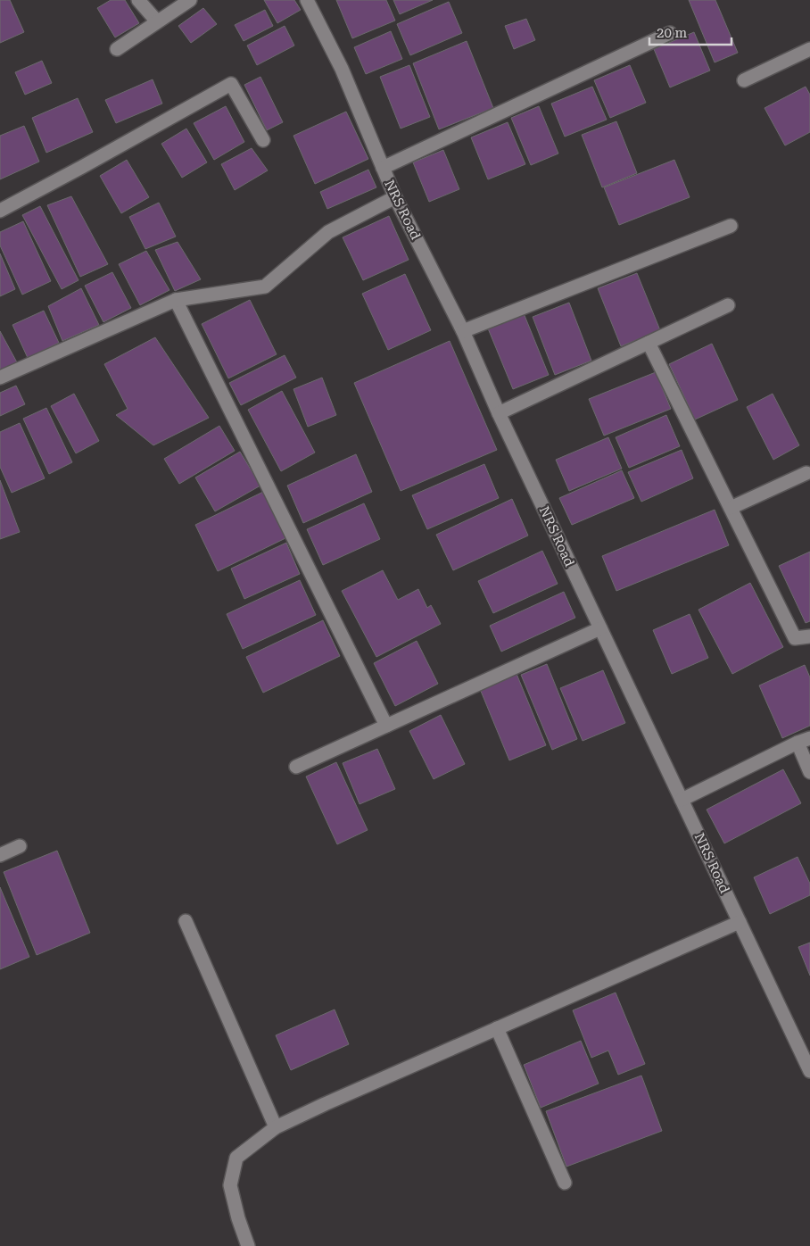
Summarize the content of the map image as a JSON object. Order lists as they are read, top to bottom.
{
  "streets": {
    "street": ["NRS Road"]
  },
  "scale_bar": "20 m"
}
